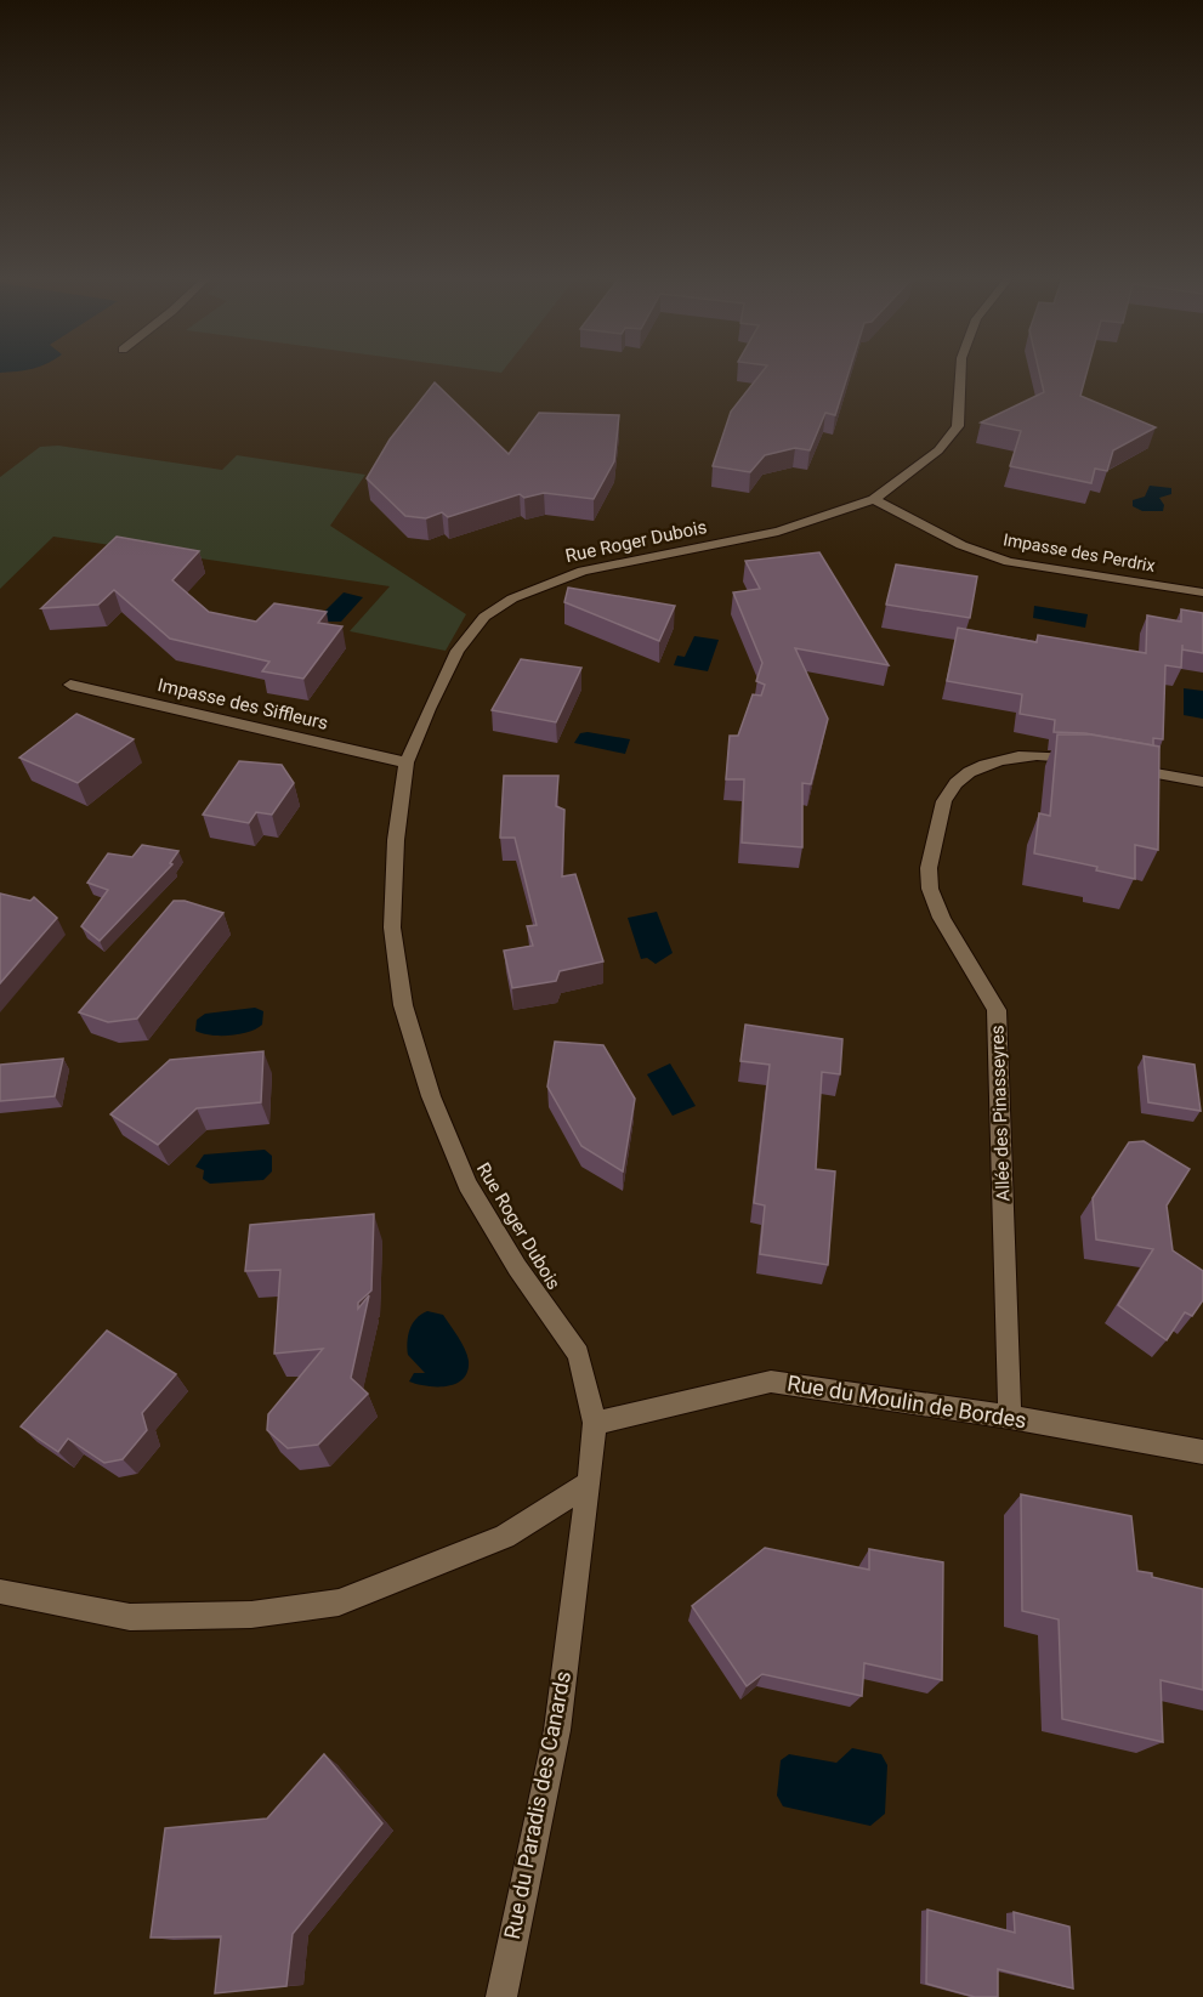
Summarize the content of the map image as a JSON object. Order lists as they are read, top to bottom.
{
  "streets": {
    "street": [
      "Rue Roger Dubois",
      "Impasse des Perdrix",
      "Impasse des Siffleurs",
      "Allée des Pinasseyres",
      "Rue du Moulin de Bordes",
      "Rue du Paradis des Canards"
    ]
  },
  "crossings": [
    ["Rue Roger Dubois", "Impasse des Perdrix"],
    ["Rue Roger Dubois", "Impasse des Siffleurs"],
    ["Rue Roger Dubois", "Rue du Moulin de Bordes"],
    ["Allée des Pinasseyres", "Rue du Moulin de Bordes"]
  ]
}
